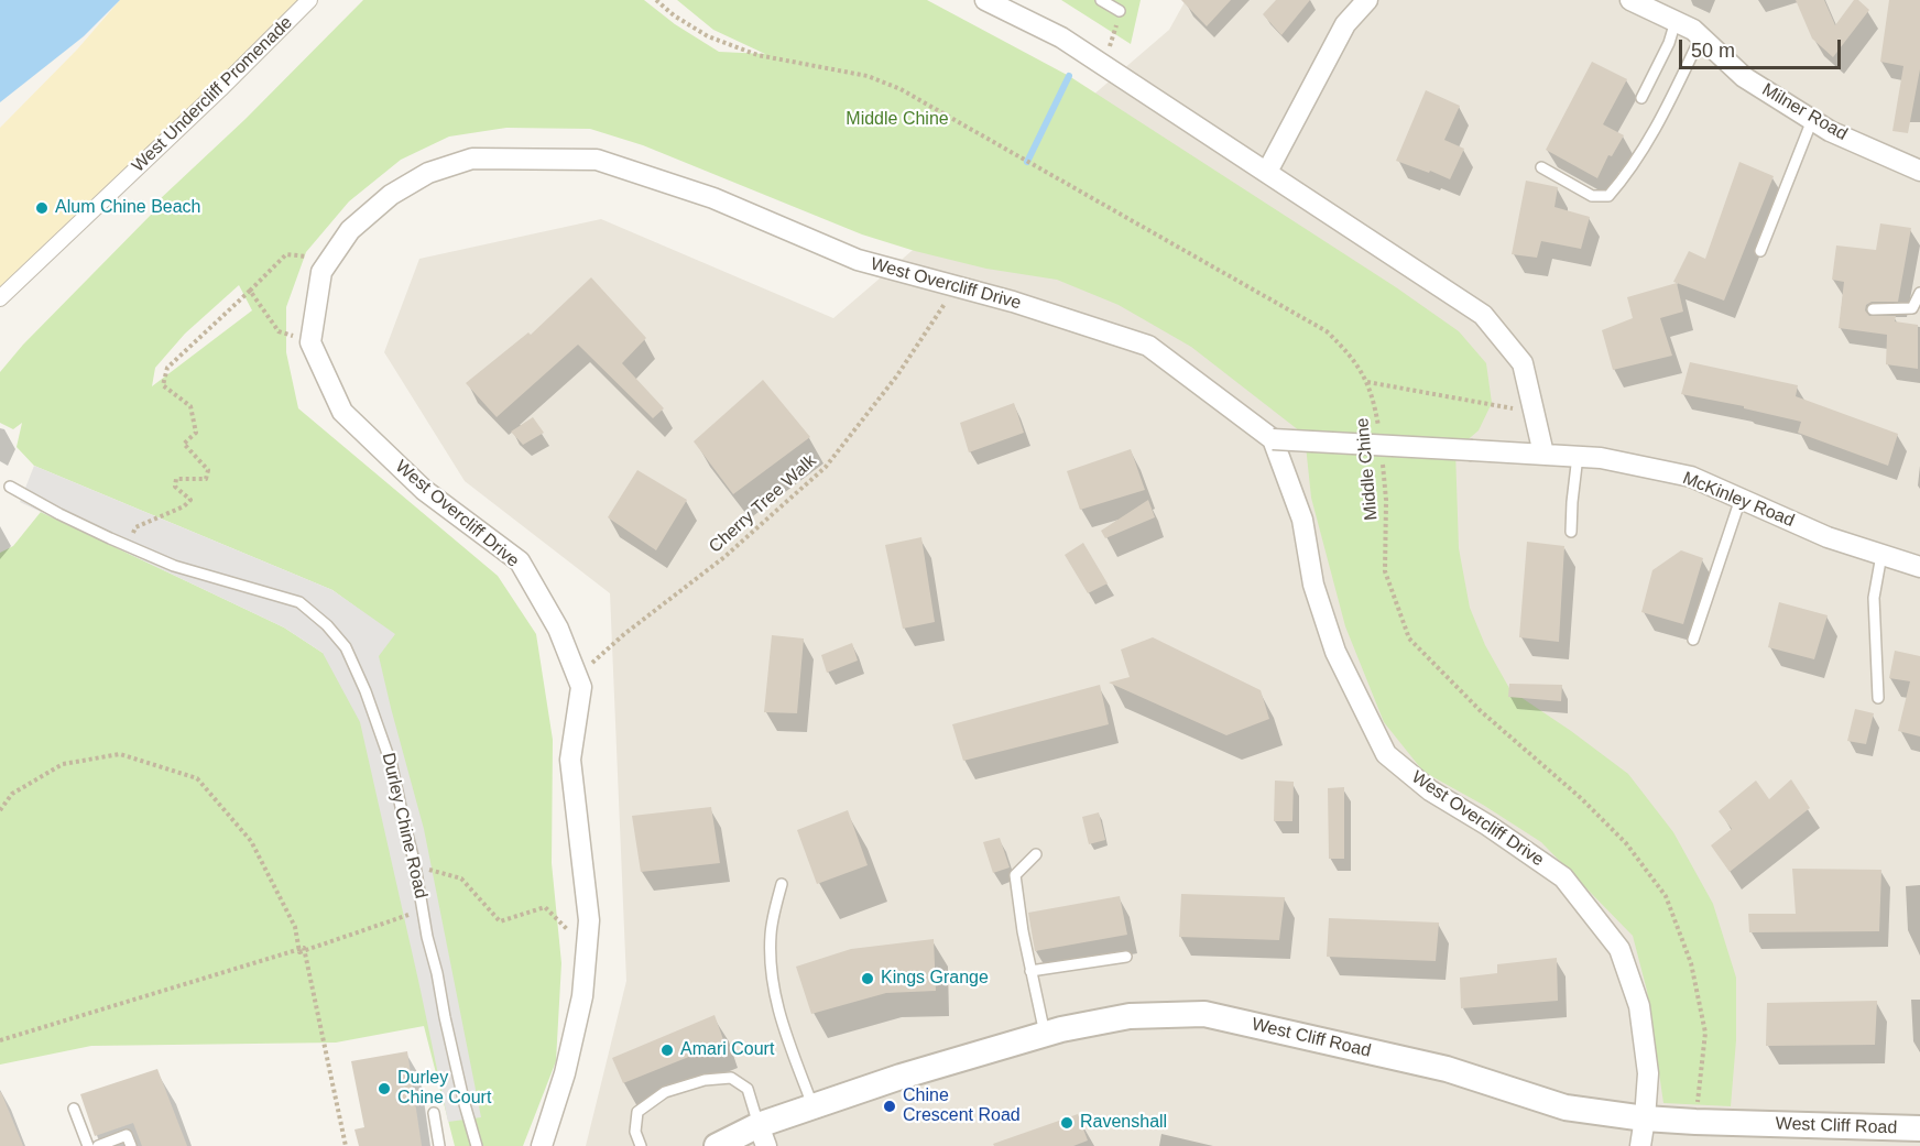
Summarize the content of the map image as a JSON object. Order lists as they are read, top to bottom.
{
  "streets": {
    "street": [
      "West Undercliff Promenade",
      "Milner Road",
      "West Overcliff Drive",
      "McKinley Road",
      "West Cliff Road"
    ],
    "lane": ["Durley Chine Road"],
    "path": ["Middle Chine", "Cherry Tree Walk"]
  },
  "crossings": [
    ["West Overcliff Drive", "McKinley Road"],
    ["West Overcliff Drive", "Cherry Tree Walk"],
    ["West Overcliff Drive", "West Cliff Road"],
    ["Middle Chine", "West Cliff Road"]
  ],
  "parks": ["Middle Chine"],
  "places": [
    "Alum Chine Beach",
    "Kings Grange",
    "Amari Court",
    "Durley Chine Court",
    "Chine Crescent Road",
    "Ravenshall"
  ],
  "scale_bar": "50 m"
}
